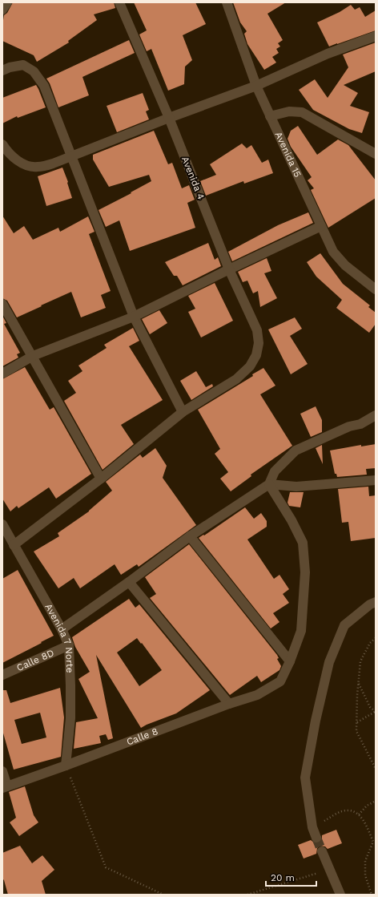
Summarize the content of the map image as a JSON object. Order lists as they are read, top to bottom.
{
  "streets": {
    "street": [
      "Avenida 15",
      "Avenida 4",
      "Avenida 7 Norte",
      "Calle 8D",
      "Calle 8"
    ]
  },
  "crossings": [
    ["Avenida 7 Norte", "Calle 8D"],
    ["Avenida 7 Norte", "Calle 8"]
  ],
  "scale_bar": "20 m"
}
